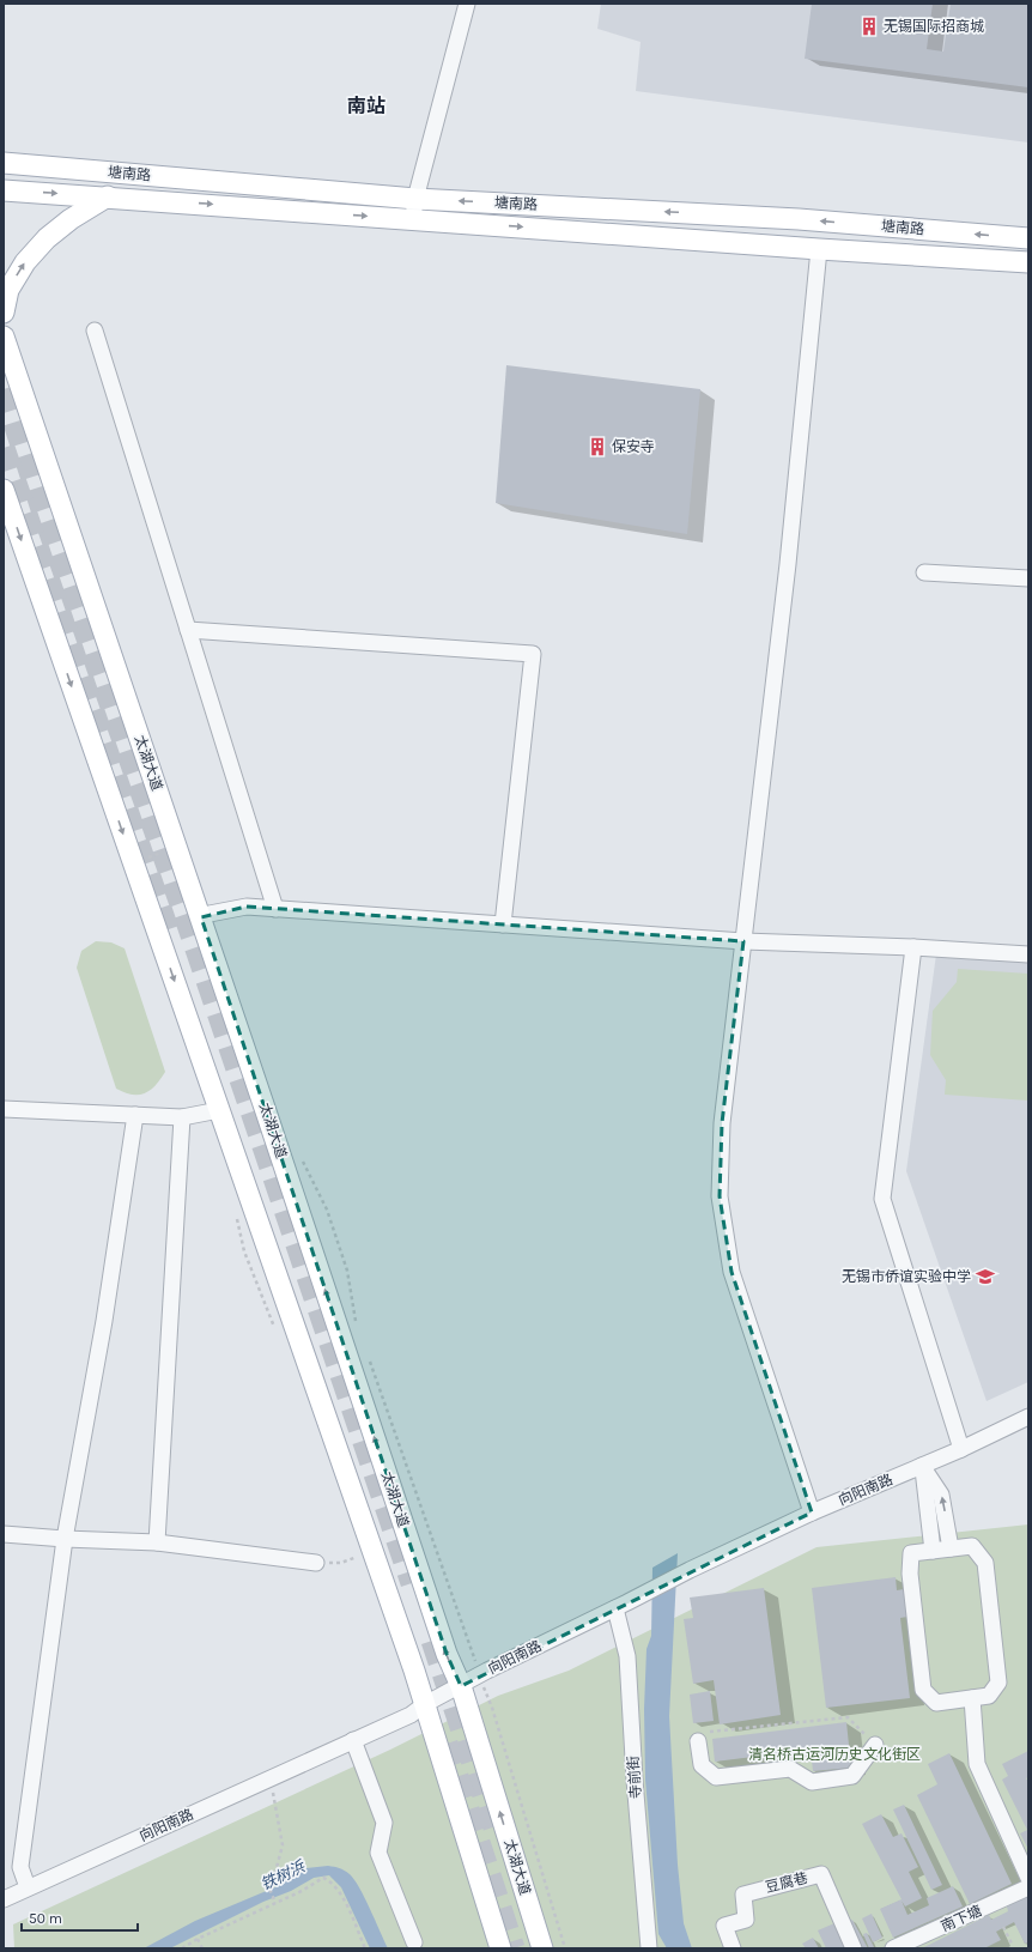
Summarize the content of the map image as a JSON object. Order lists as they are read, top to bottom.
{
  "streets": {
    "main road": ["塘南路", "太湖大道"],
    "street": [
      "向阳南路",
      "寺前街",
      "豆腐巷",
      "南下塘"
    ]
  },
  "crossings": [
    ["太湖大道", "向阳南路"],
    ["向阳南路", "寺前街"]
  ],
  "districts": ["南站"],
  "water": ["铁树浜"],
  "parks": ["清名桥古运河历史文化街区"],
  "places": {
    "building": ["无锡国际招商城", "保安寺"],
    "school or university": ["无锡市侨谊实验中学"]
  },
  "scale_bar": "50 m"
}
